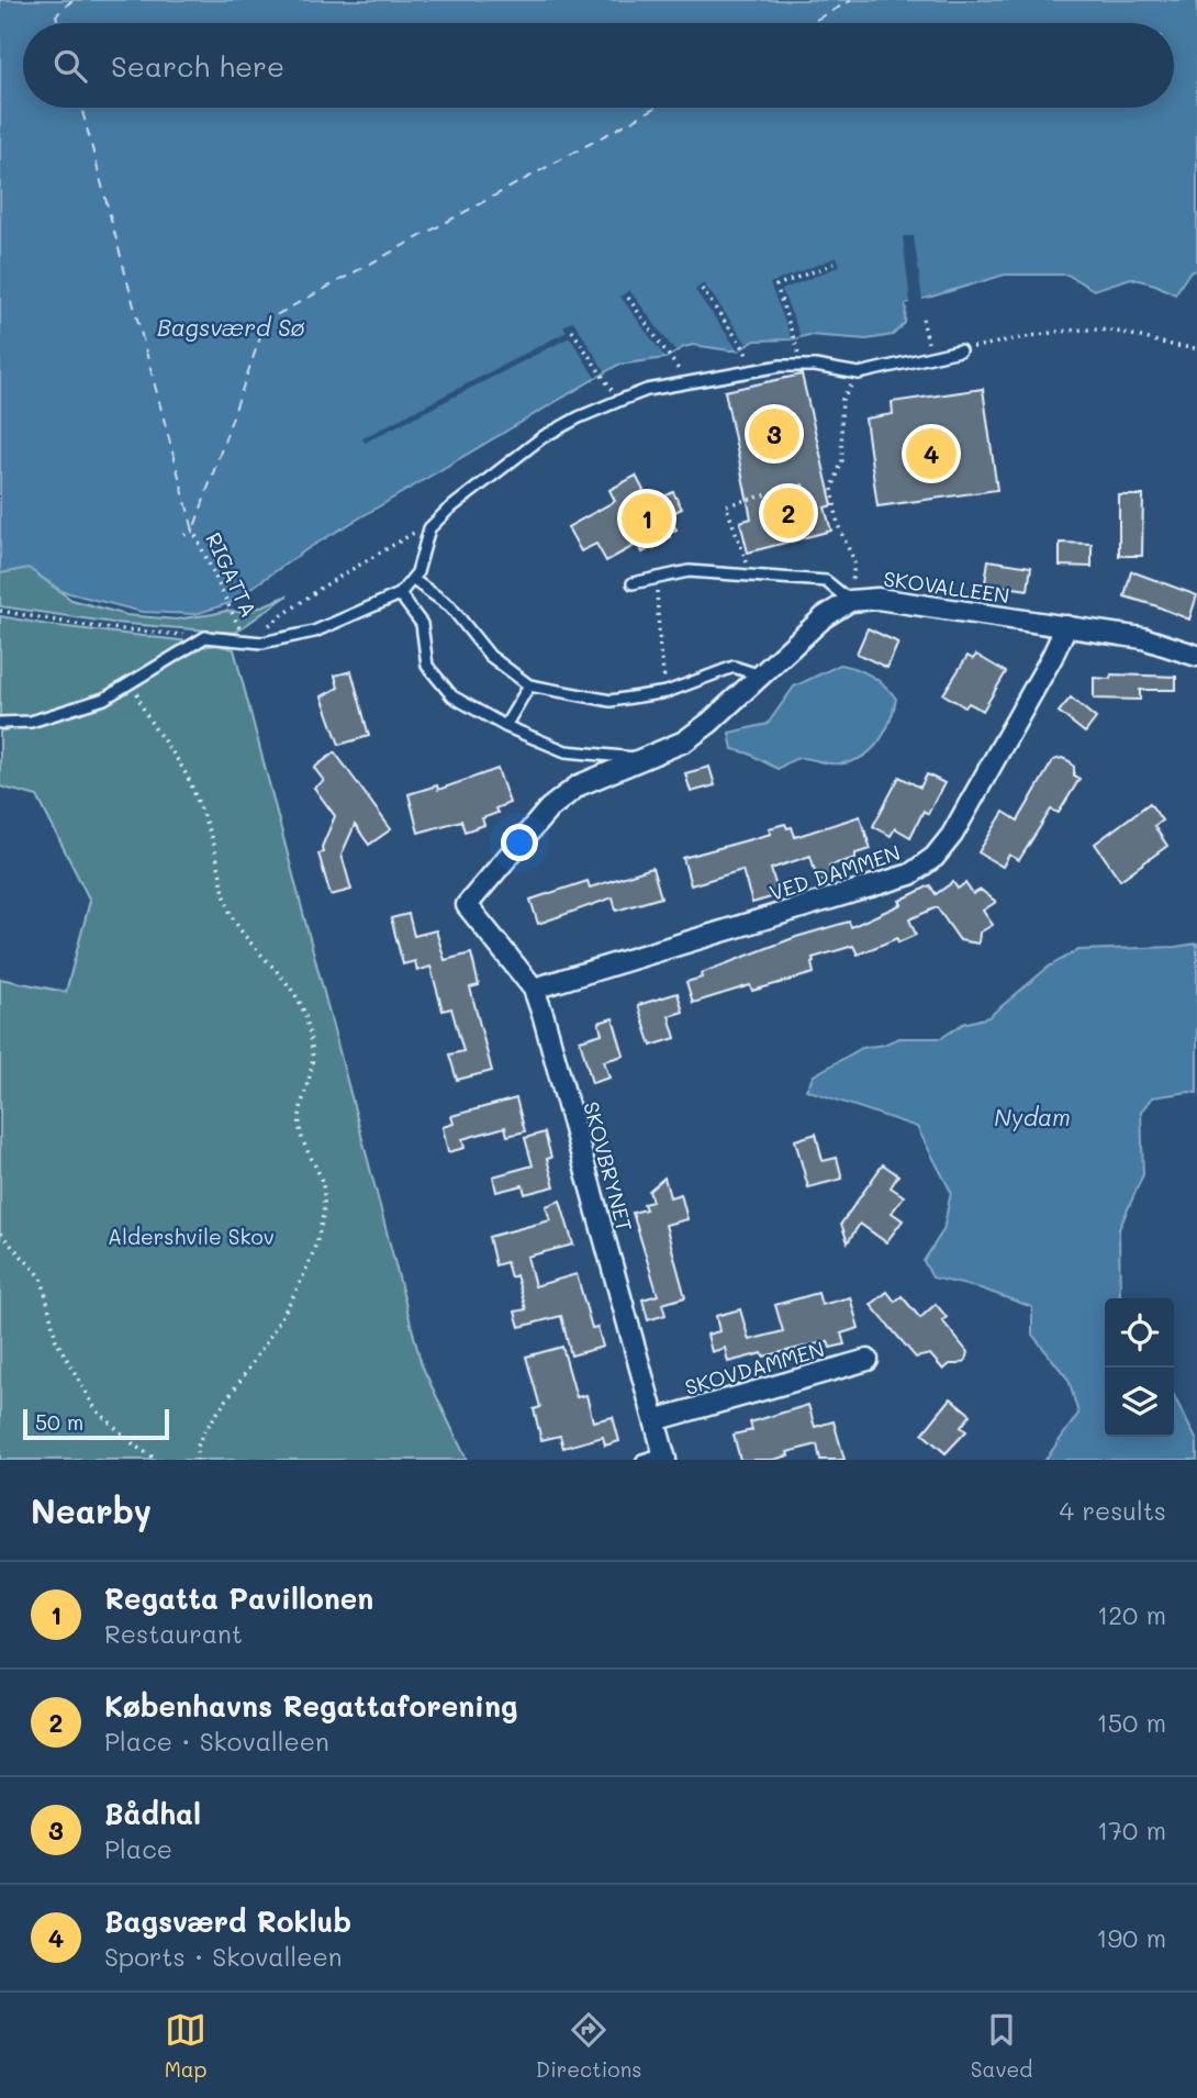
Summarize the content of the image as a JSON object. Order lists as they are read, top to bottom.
{
  "streets": {
    "street": [
      "SKOVALLEEN",
      "VED DAMMEN",
      "SKOVBRYNET",
      "SKOVDAMMEN"
    ],
    "path": ["RIGATTA"]
  },
  "crossings": [
    ["SKOVALLEEN", "VED DAMMEN"],
    ["VED DAMMEN", "SKOVBRYNET"],
    ["SKOVBRYNET", "SKOVDAMMEN"]
  ],
  "water": ["Bagsværd Sø", "Nydam"],
  "parks": ["Aldershvile Skov"],
  "scale_bar": "50 m",
  "page": {
    "search": "Search here",
    "pins": [
      "3",
      "4",
      "2",
      "1"
    ],
    "scale": "50 m",
    "heading": ["Nearby", "4 results"],
    "list": [
      {
        "mark": "1",
        "name": "Regatta Pavillonen",
        "note": "Restaurant",
        "value": "120 m"
      },
      {
        "mark": "2",
        "name": "Københavns Regattaforening",
        "note": "Place · Skovalleen",
        "value": "150 m"
      },
      {
        "mark": "3",
        "name": "Bådhal",
        "note": "Place",
        "value": "170 m"
      },
      {
        "mark": "4",
        "name": "Bagsværd Roklub",
        "note": "Sports · Skovalleen",
        "value": "190 m"
      }
    ],
    "nav": ["Map", "Directions", "Saved"]
  }
}
